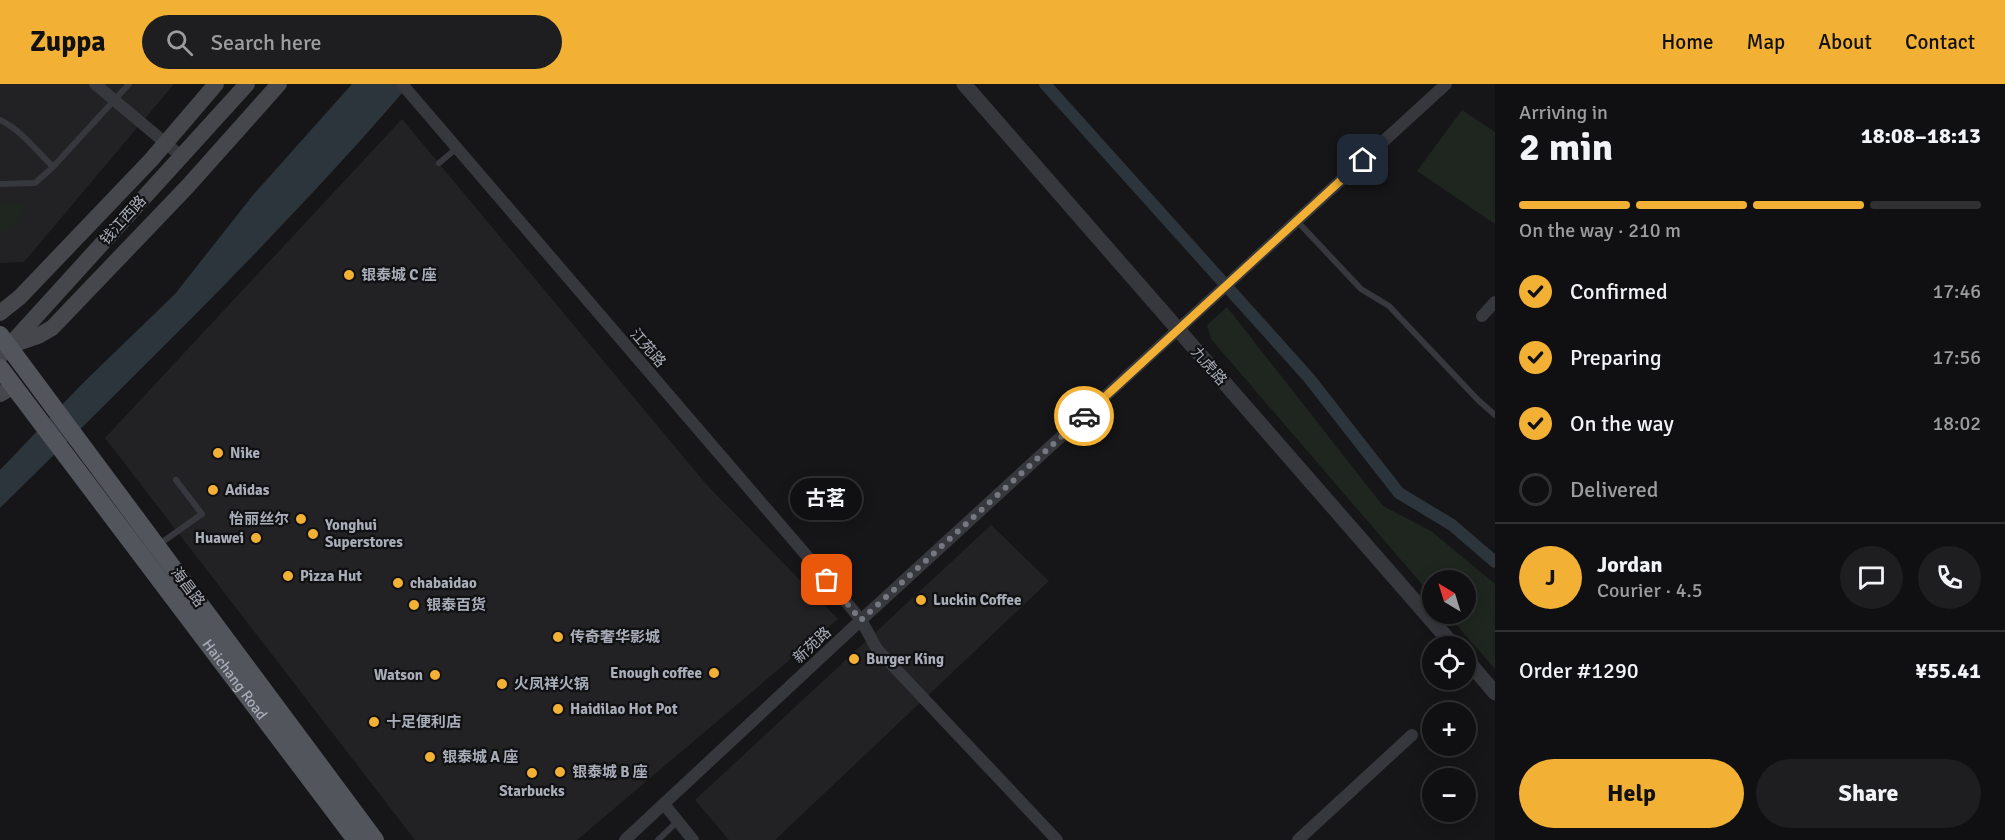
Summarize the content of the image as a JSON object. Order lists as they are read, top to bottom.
{
  "streets": {
    "main road": ["钱江西路", "海昌路", "Haichang Road"],
    "street": ["江苑路", "九虎路", "新苑路"]
  },
  "crossings": [
    ["钱江西路", "海昌路"],
    ["江苑路", "新苑路"],
    ["九虎路", "新苑路"],
    ["海昌路", "Haichang Road"]
  ],
  "places": [
    "银泰城 C 座",
    "Nike",
    "Adidas",
    "怡丽丝尔",
    "Yonghui Superstores",
    "Huawei",
    "Pizza Hut",
    "古茗",
    "chabaidao",
    "Luckin Coffee",
    "银泰百货",
    "传奇奢华影城",
    "Burger King",
    "Enough coffee",
    "Watson",
    "火凤祥火锅",
    "Haidilao Hot Pot",
    "十足便利店",
    "银泰城 A 座",
    "银泰城 B 座",
    "Starbucks"
  ],
  "north": "top left",
  "page": {
    "header": "Zuppa",
    "search": "Search here",
    "nav": [
      "Home",
      "Map",
      "About",
      "Contact"
    ],
    "heading": ["2 min", "Arriving in", "18:08–18:13"],
    "panel": [
      "Jordan",
      "Courier · 4.5",
      "Order #1290",
      "¥55.41"
    ],
    "bar": "On the way · 210 m",
    "list": [
      ["Confirmed", "17:46"],
      ["Preparing", "17:56"],
      ["On the way", "18:02"],
      "Delivered"
    ],
    "bubble": "古茗",
    "round": "J",
    "map_buttons": ["+", "−"],
    "buttons": ["Help", "Share"]
  }
}
